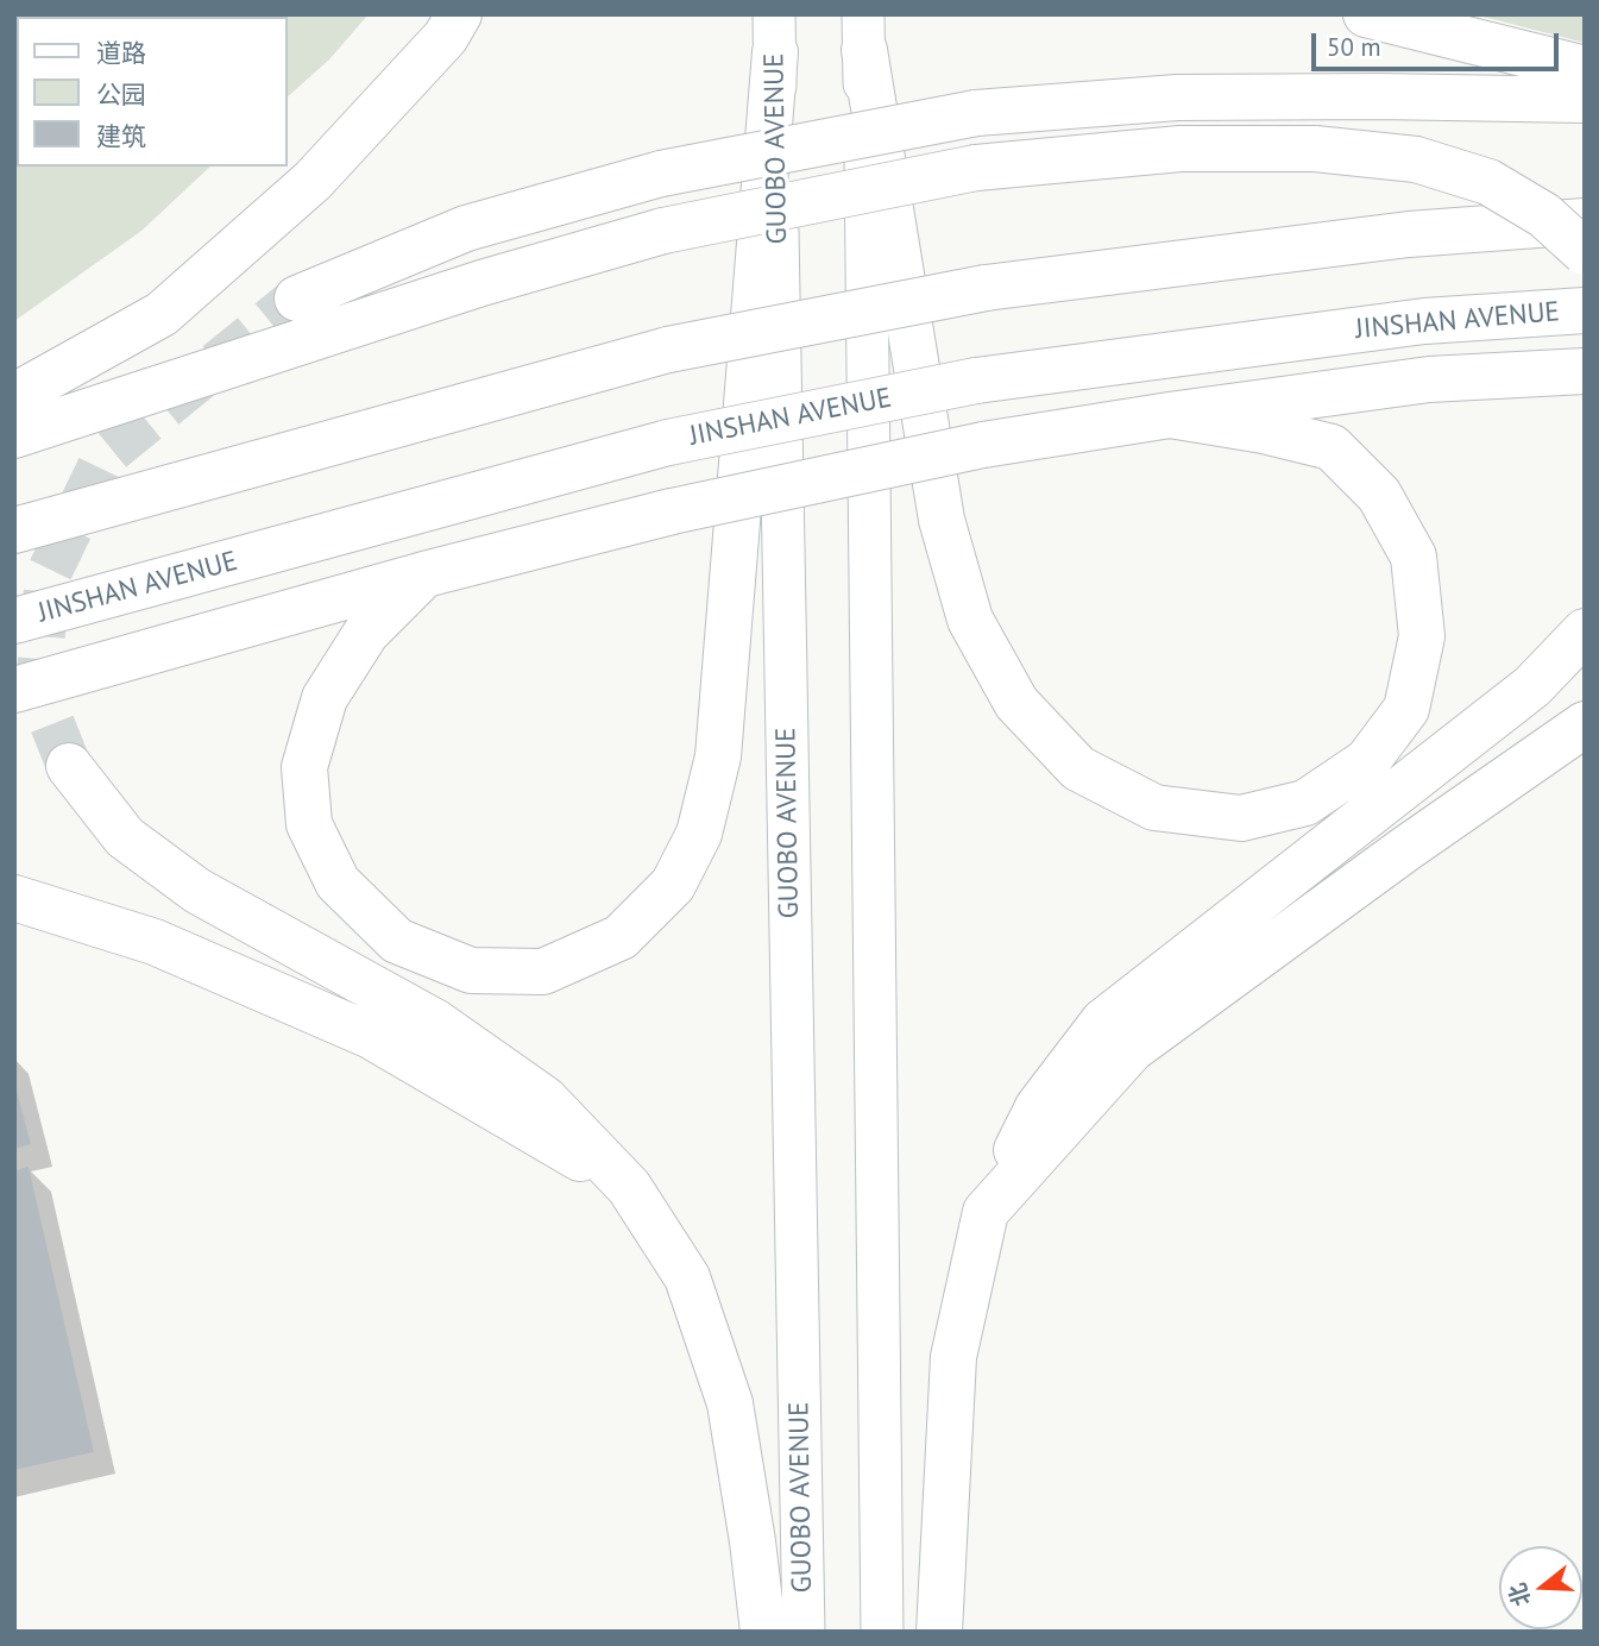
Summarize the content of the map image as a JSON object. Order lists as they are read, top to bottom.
{
  "streets": {
    "highway": ["JINSHAN AVENUE"],
    "main road": ["GUOBO AVENUE"]
  },
  "legend": ["道路", "公园", "建筑"],
  "scale_bar": "50 m",
  "north": "left"
}
